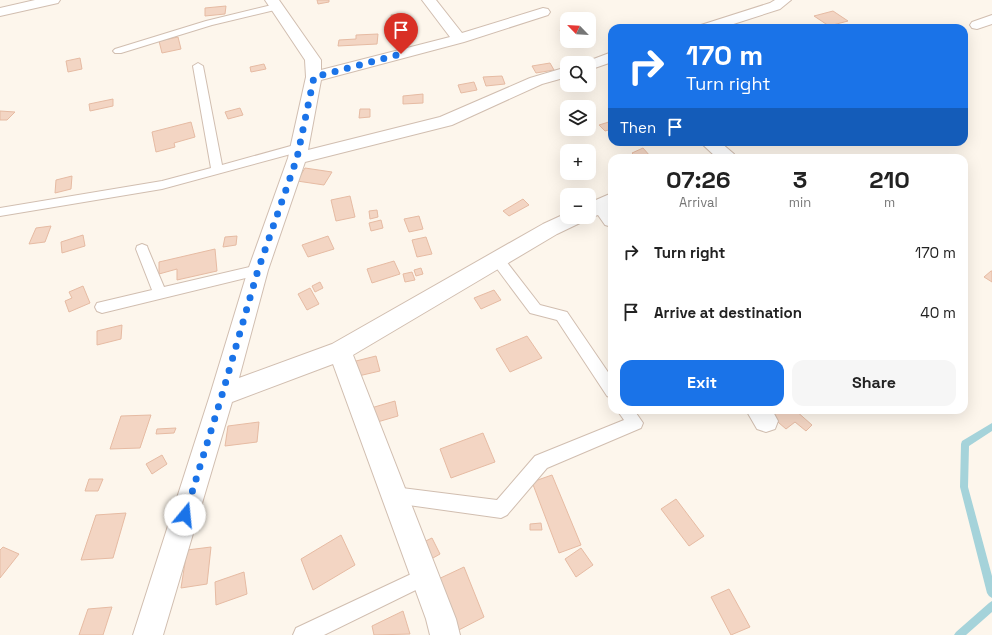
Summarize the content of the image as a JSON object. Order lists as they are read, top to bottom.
{
  "north": "top left",
  "page": {
    "map_buttons": ["+", "−"],
    "turn": ["170 m", "Turn right"],
    "then": "Then",
    "eta": [
      "07:26",
      "Arrival",
      "3",
      "min",
      "210",
      "m"
    ],
    "list": [
      {
        "name": "Turn right",
        "value": "170 m"
      },
      {
        "name": "Arrive at destination",
        "value": "40 m"
      }
    ],
    "buttons": ["Exit", "Share"]
  }
}
